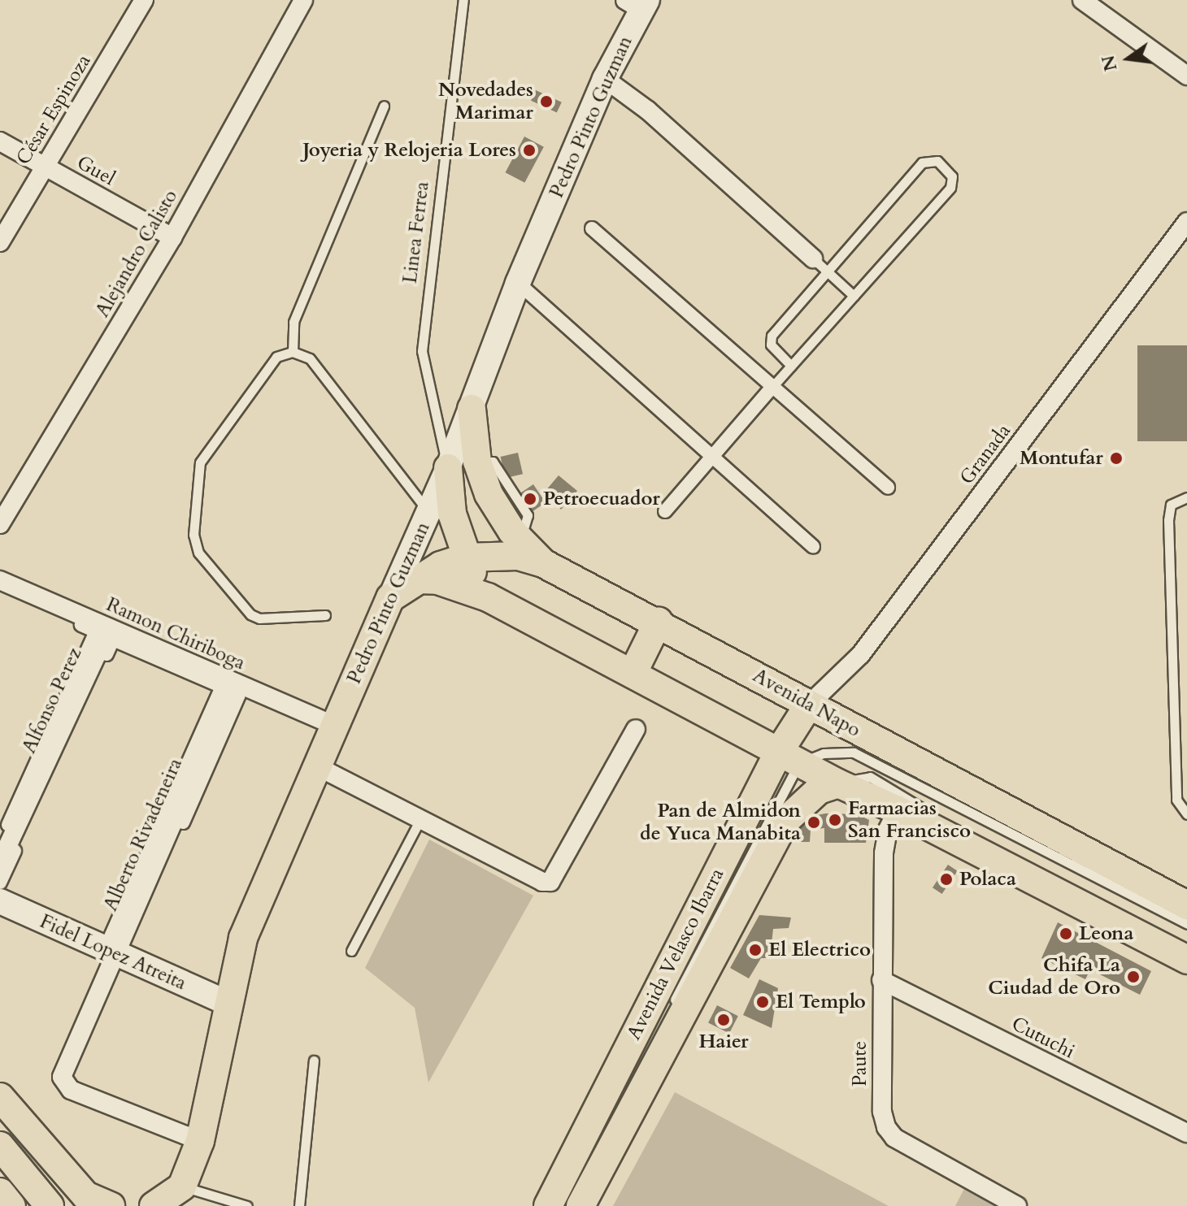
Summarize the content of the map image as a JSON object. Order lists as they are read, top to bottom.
{
  "streets": {
    "main road": [
      "Pedro Pinto Guzman",
      "Avenida Napo",
      "Fidel Lopez Atreita",
      "Avenida Velasco Ibarra"
    ],
    "street": [
      "César Espinoza",
      "Guel",
      "Alejandro Calisto",
      "Granada",
      "Ramon Chiriboga",
      "Alfonso Perez",
      "Alberto Rivadeneira",
      "Cutuchi",
      "Paute"
    ],
    "lane": ["Linea Ferrea"]
  },
  "crossings": [
    ["César Espinoza", "Guel"],
    ["Pedro Pinto Guzman", "Linea Ferrea"],
    ["Pedro Pinto Guzman", "Ramon Chiriboga"],
    ["Pedro Pinto Guzman", "Avenida Napo"],
    ["Pedro Pinto Guzman", "Alberto Rivadeneira"],
    ["Pedro Pinto Guzman", "Fidel Lopez Atreita"],
    ["Guel", "Alejandro Calisto"],
    ["Granada", "Avenida Napo"],
    ["Granada", "Avenida Velasco Ibarra"],
    ["Ramon Chiriboga", "Alfonso Perez"],
    ["Ramon Chiriboga", "Alberto Rivadeneira"],
    ["Avenida Napo", "Avenida Velasco Ibarra"],
    ["Alberto Rivadeneira", "Fidel Lopez Atreita"],
    ["Cutuchi", "Paute"]
  ],
  "places": [
    "Novedades Marimar",
    "Joyeria y Relojeria Lores",
    "Montufar",
    "Petroecuador",
    "Farmacias San Francisco",
    "Pan de Almidon de Yuca Manabita",
    "Polaca",
    "Leona",
    "El Electrico",
    "Chifa La Ciudad de Oro",
    "El Templo",
    "Haier"
  ],
  "north": "left"
}
